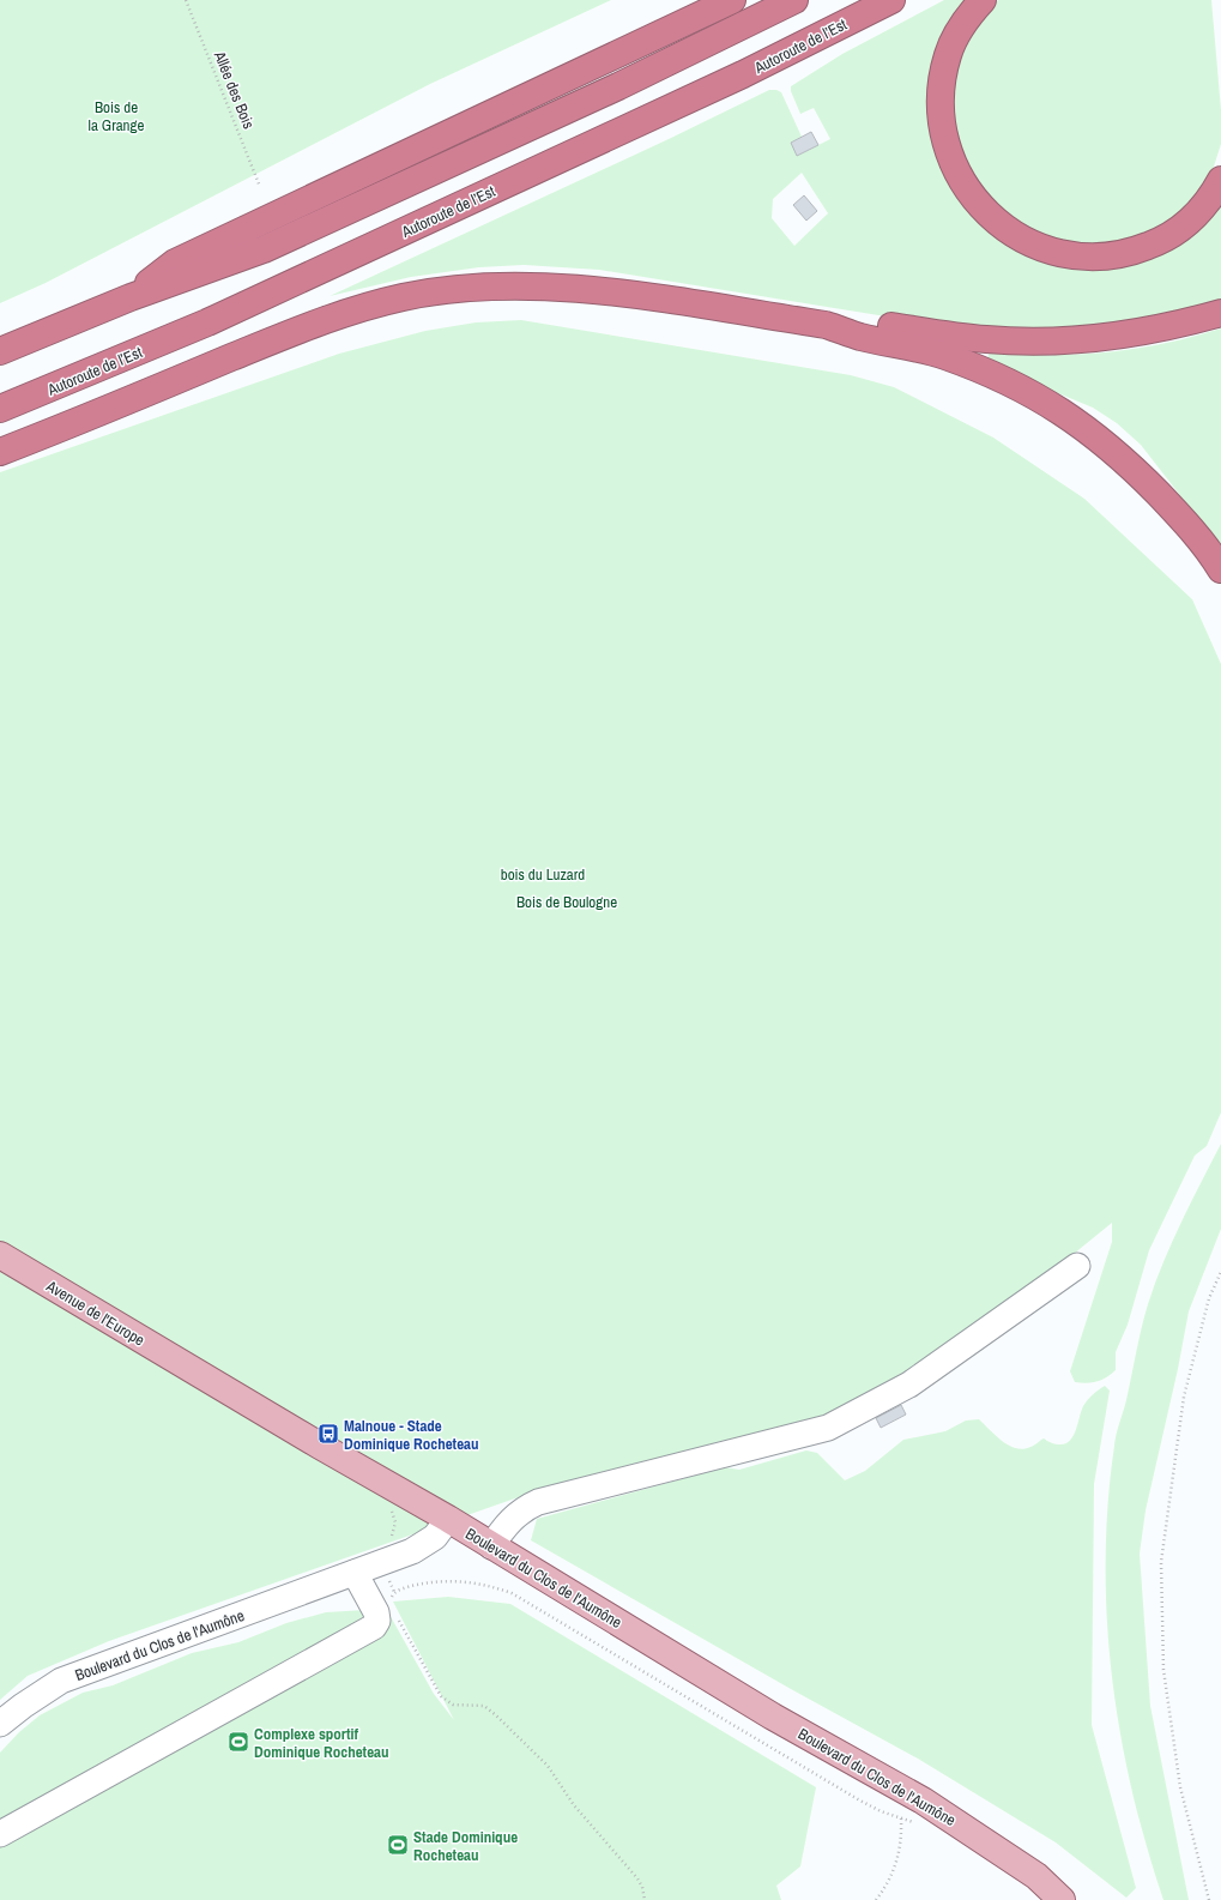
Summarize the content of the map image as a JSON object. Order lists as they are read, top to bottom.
{
  "streets": {
    "highway": ["Autoroute de l’Est"],
    "main road": ["Avenue de l'Europe", "Boulevard du Clos de l'Aumône"],
    "path": ["Allée des Bois"]
  },
  "crossings": [
    ["Avenue de l'Europe", "Boulevard du Clos de l'Aumône"]
  ],
  "parks": ["Bois de la Grange", "bois du Luzard", "Bois de Boulogne"],
  "places": {
    "bus stop": ["Malnoue - Stade Dominique Rocheteau"],
    "sports": ["Complexe sportif Dominique Rocheteau", "Stade Dominique Rocheteau"]
  }
}
